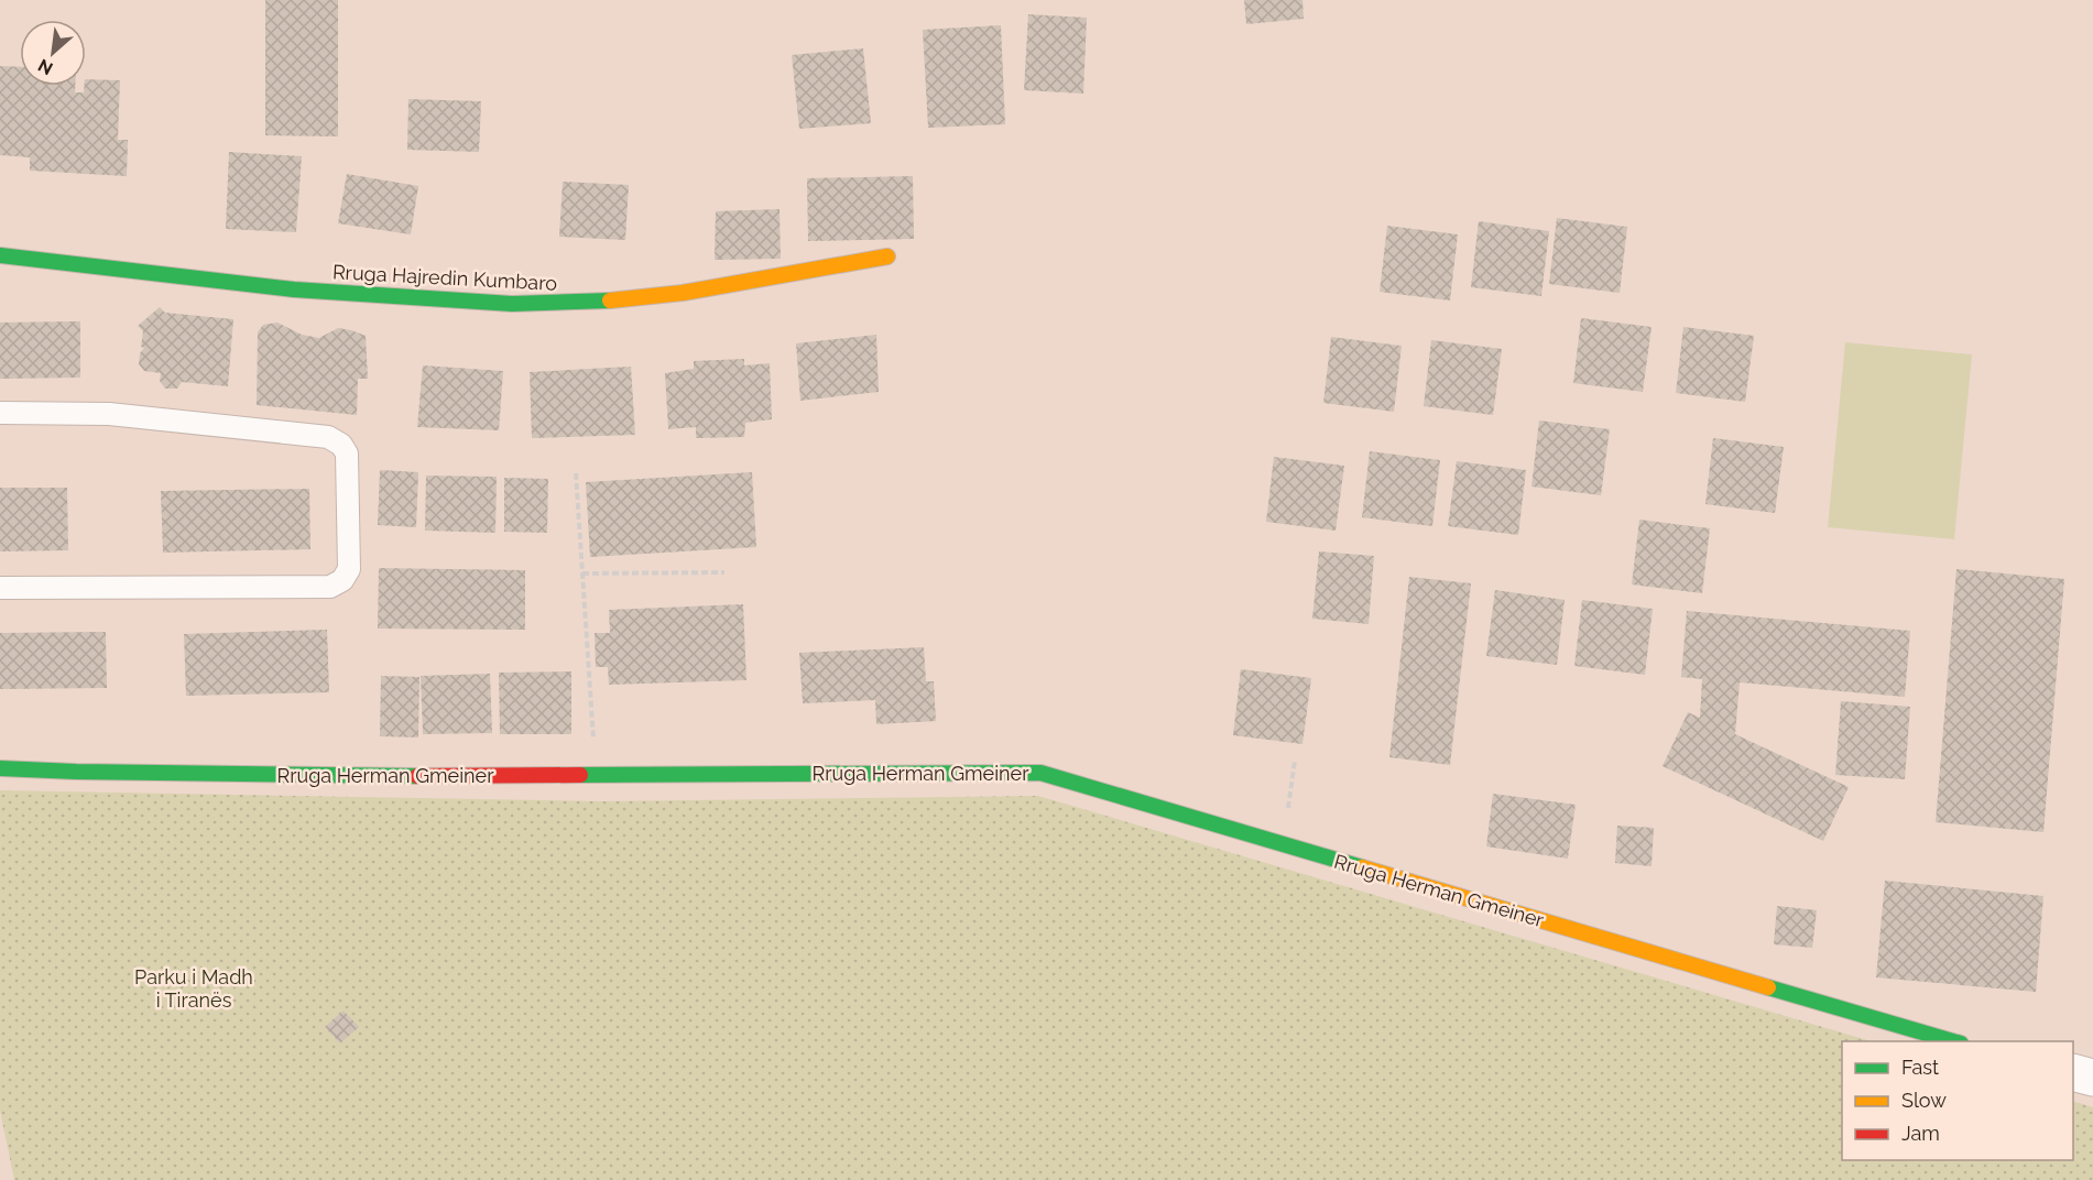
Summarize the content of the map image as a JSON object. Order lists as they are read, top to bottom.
{
  "streets": {
    "street": ["Rruga Hajredin Kumbaro", "Rruga Herman Gmeiner"]
  },
  "parks": ["Parku i Madh i Tiranës"],
  "legend": ["Fast", "Slow", "Jam"],
  "north": "bottom left"
}
